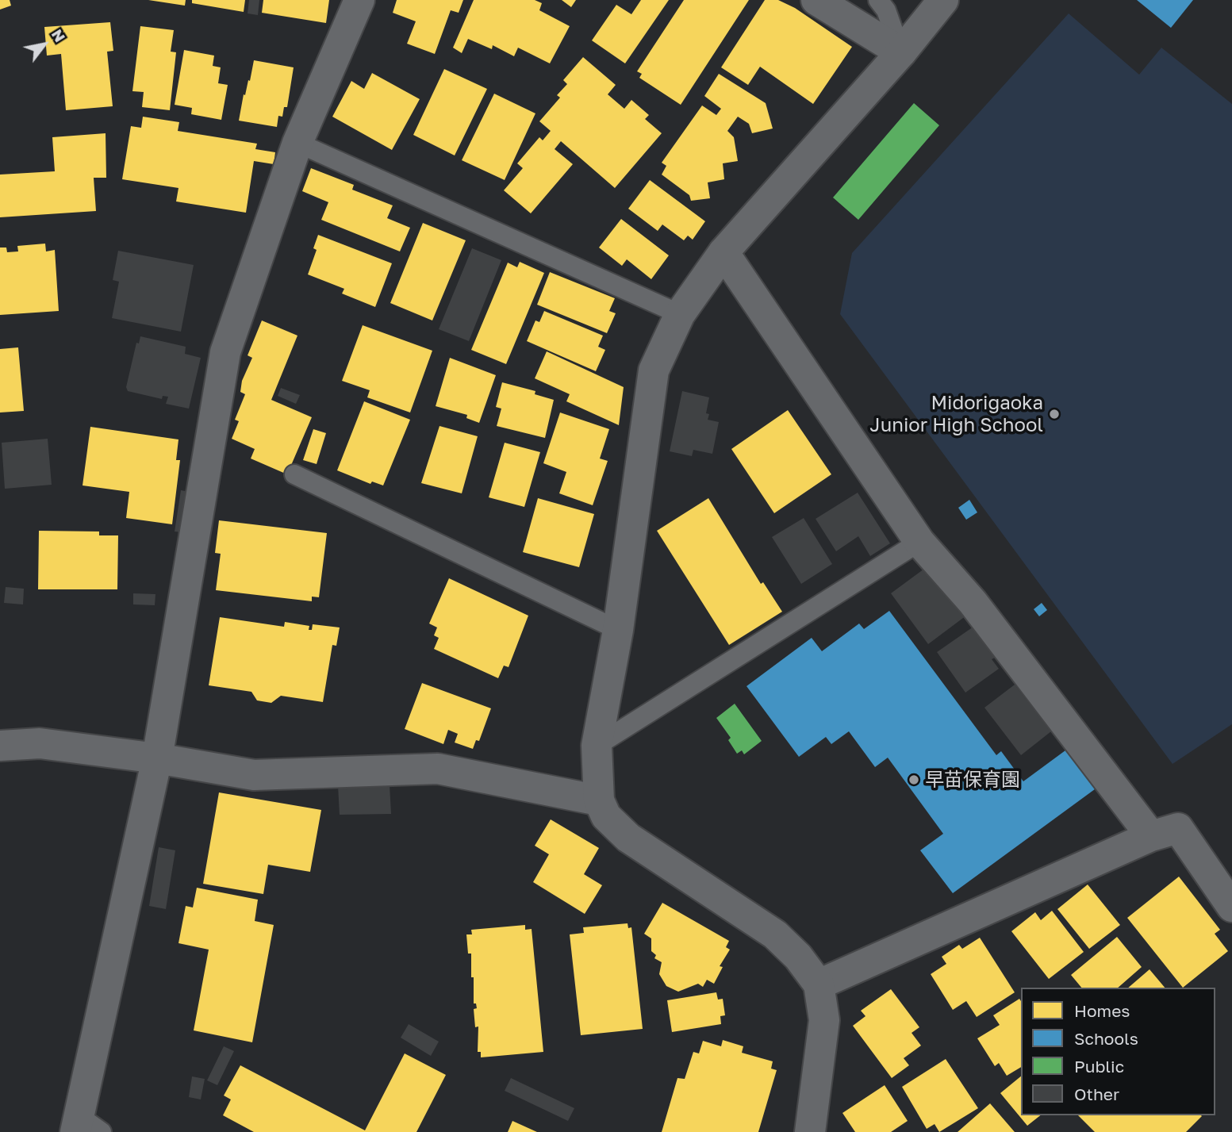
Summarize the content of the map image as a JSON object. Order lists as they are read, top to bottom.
{
  "places": ["Midorigaoka Junior High School", "早苗保育園"],
  "legend": [
    "Homes",
    "Schools",
    "Public",
    "Other"
  ],
  "north": "top right"
}
